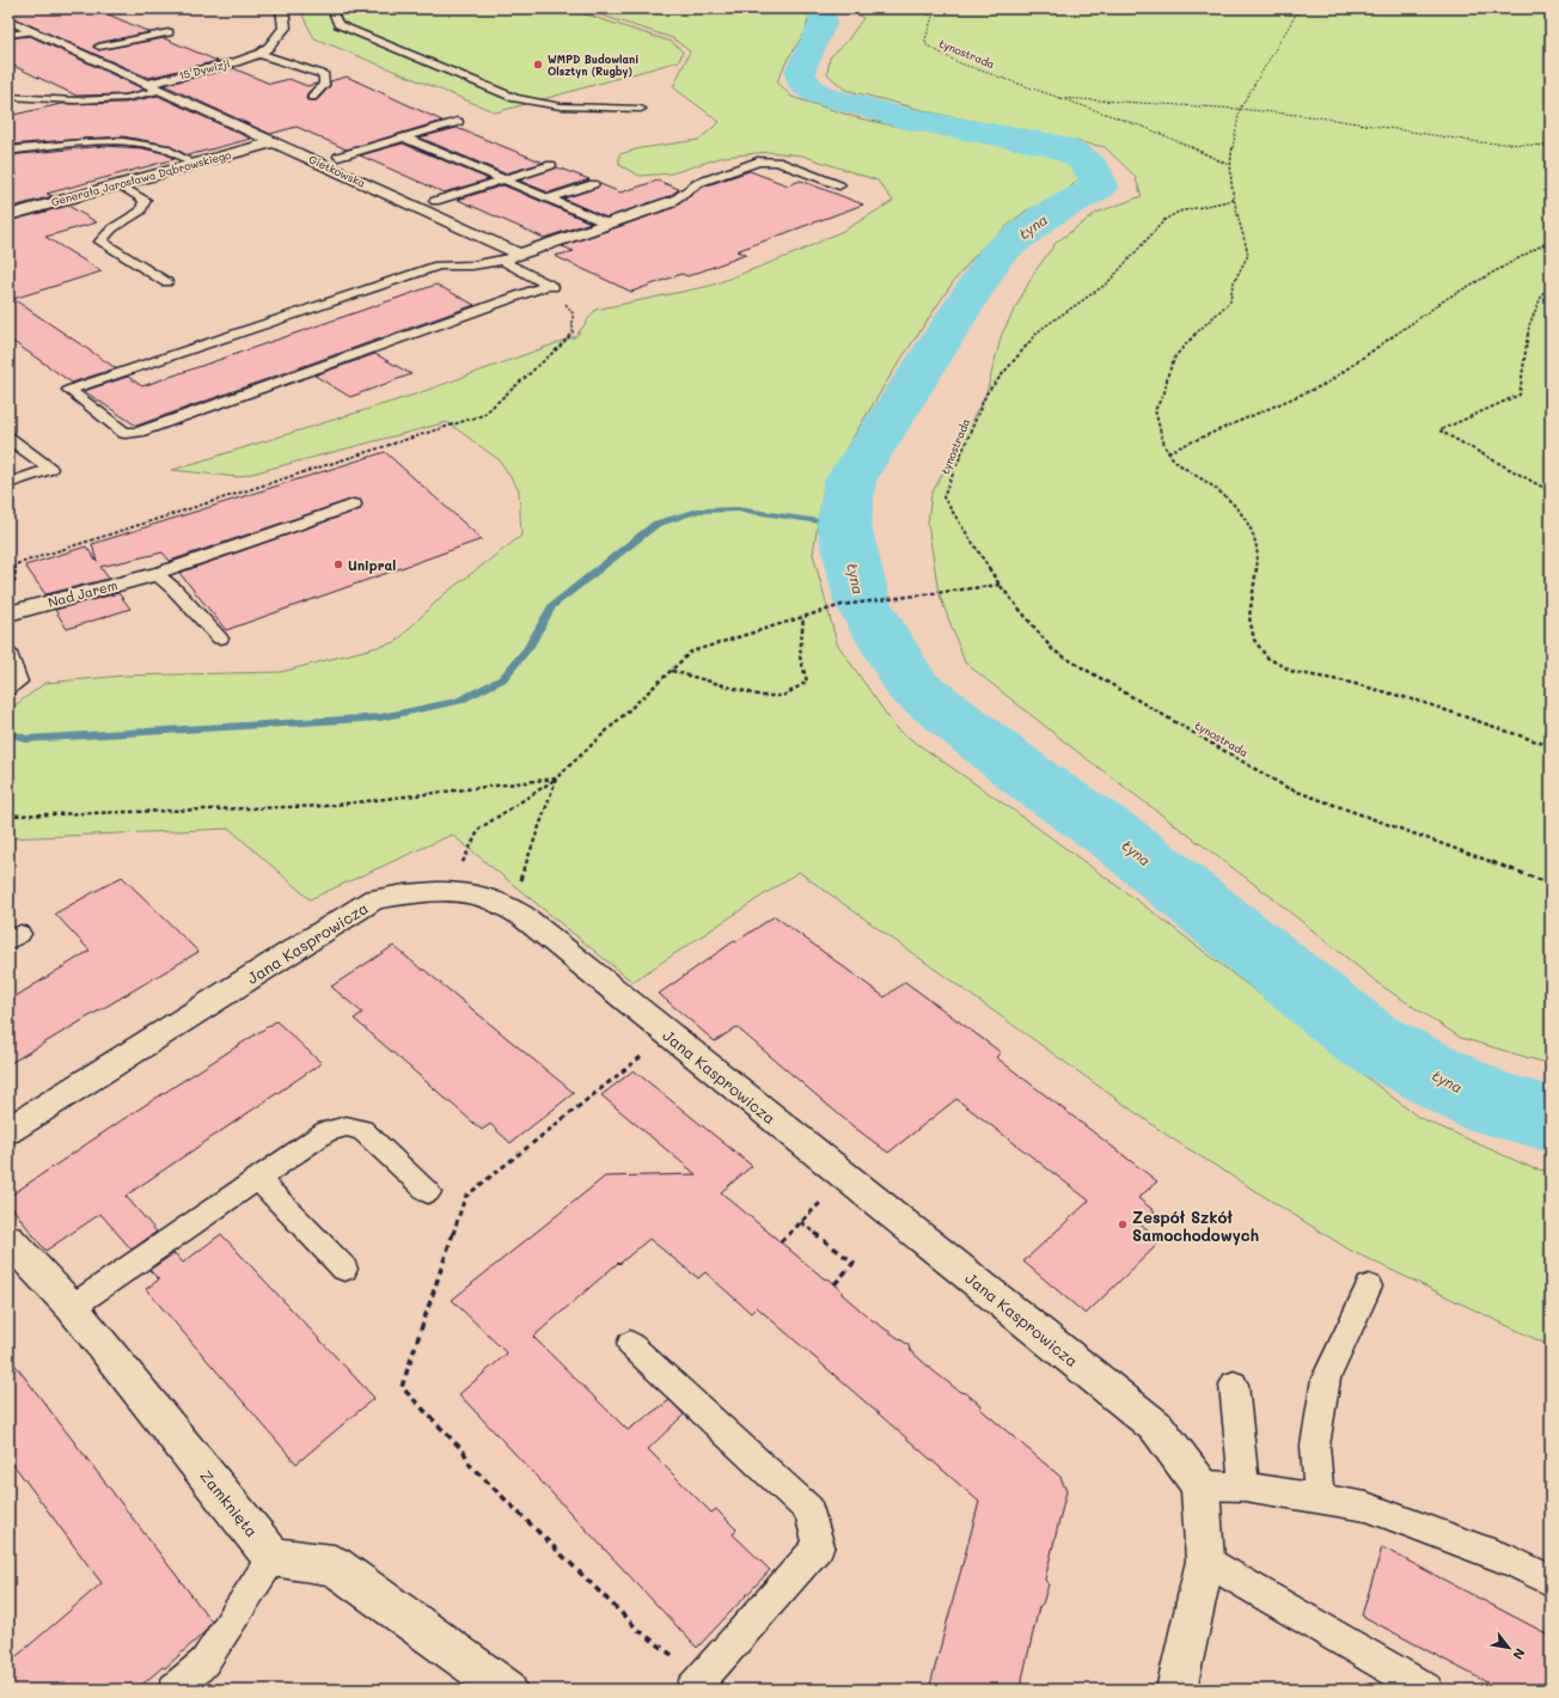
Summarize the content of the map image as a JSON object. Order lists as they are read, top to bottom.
{
  "streets": {
    "street": [
      "15 Dywizji",
      "Gietkowska",
      "Generała Jarosława Dąbrowskiego",
      "Nad Jarem",
      "Jana Kasprowicza",
      "Zamknięta"
    ],
    "path": ["Łynostrada"]
  },
  "crossings": [
    ["15 Dywizji", "Gietkowska"],
    ["Gietkowska", "Generała Jarosława Dąbrowskiego"]
  ],
  "water": ["Łyna"],
  "places": ["WMPD Budowlani Olsztyn (Rugby)", "Unipral", "Zespół Szkół Samochodowych"],
  "north": "bottom right"
}
